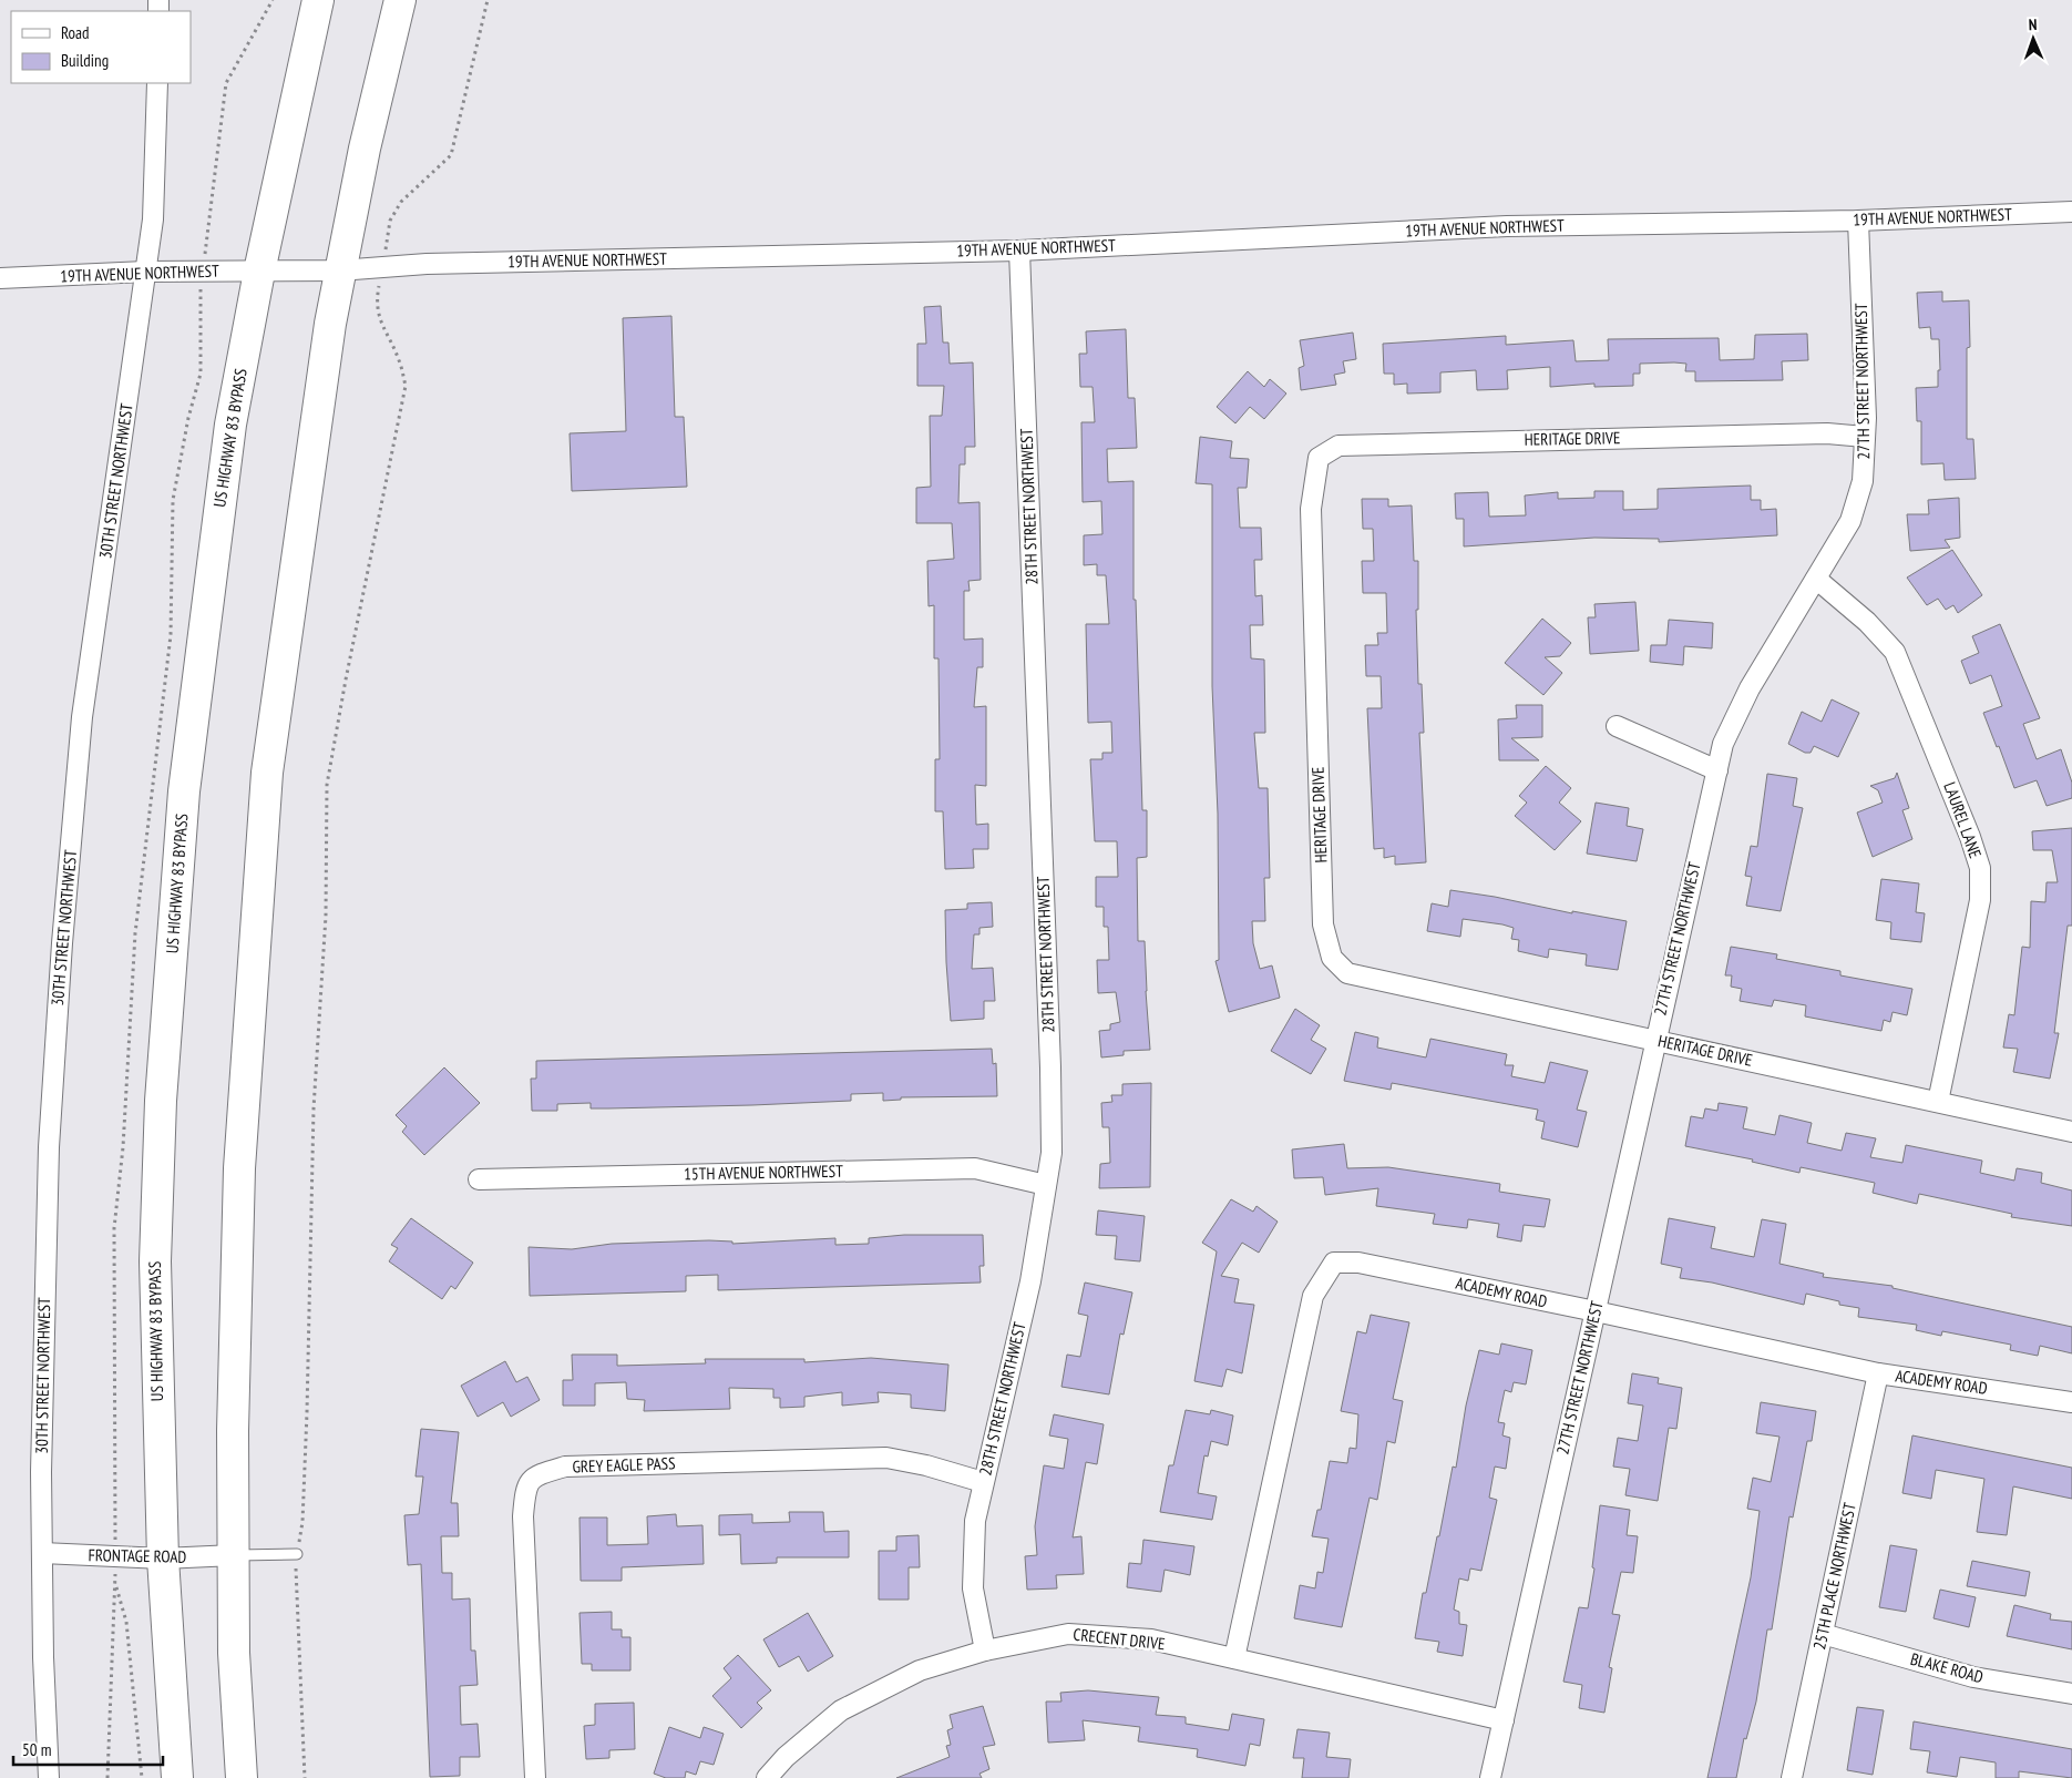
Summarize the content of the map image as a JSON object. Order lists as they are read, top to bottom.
{
  "streets": {
    "highway": ["US HIGHWAY 83 BYPASS"],
    "street": [
      "19TH AVENUE NORTHWEST",
      "27TH STREET NORTHWEST",
      "HERITAGE DRIVE",
      "30TH STREET NORTHWEST",
      "28TH STREET NORTHWEST",
      "LAUREL LANE",
      "15TH AVENUE NORTHWEST",
      "ACADEMY ROAD",
      "GREY EAGLE PASS",
      "FRONTAGE ROAD",
      "25TH PLACE NORTHWEST",
      "CRECENT DRIVE",
      "BLAKE ROAD"
    ]
  },
  "crossings": [
    ["19TH AVENUE NORTHWEST", "27TH STREET NORTHWEST"],
    ["19TH AVENUE NORTHWEST", "US HIGHWAY 83 BYPASS"],
    ["19TH AVENUE NORTHWEST", "30TH STREET NORTHWEST"],
    ["19TH AVENUE NORTHWEST", "28TH STREET NORTHWEST"],
    ["27TH STREET NORTHWEST", "HERITAGE DRIVE"],
    ["27TH STREET NORTHWEST", "LAUREL LANE"],
    ["27TH STREET NORTHWEST", "ACADEMY ROAD"],
    ["27TH STREET NORTHWEST", "CRECENT DRIVE"],
    ["US HIGHWAY 83 BYPASS", "FRONTAGE ROAD"],
    ["HERITAGE DRIVE", "LAUREL LANE"],
    ["30TH STREET NORTHWEST", "FRONTAGE ROAD"],
    ["28TH STREET NORTHWEST", "15TH AVENUE NORTHWEST"],
    ["28TH STREET NORTHWEST", "GREY EAGLE PASS"],
    ["28TH STREET NORTHWEST", "CRECENT DRIVE"],
    ["ACADEMY ROAD", "25TH PLACE NORTHWEST"],
    ["ACADEMY ROAD", "CRECENT DRIVE"],
    ["25TH PLACE NORTHWEST", "BLAKE ROAD"]
  ],
  "legend": ["Road", "Building"],
  "scale_bar": "50 m",
  "north": "top"
}
